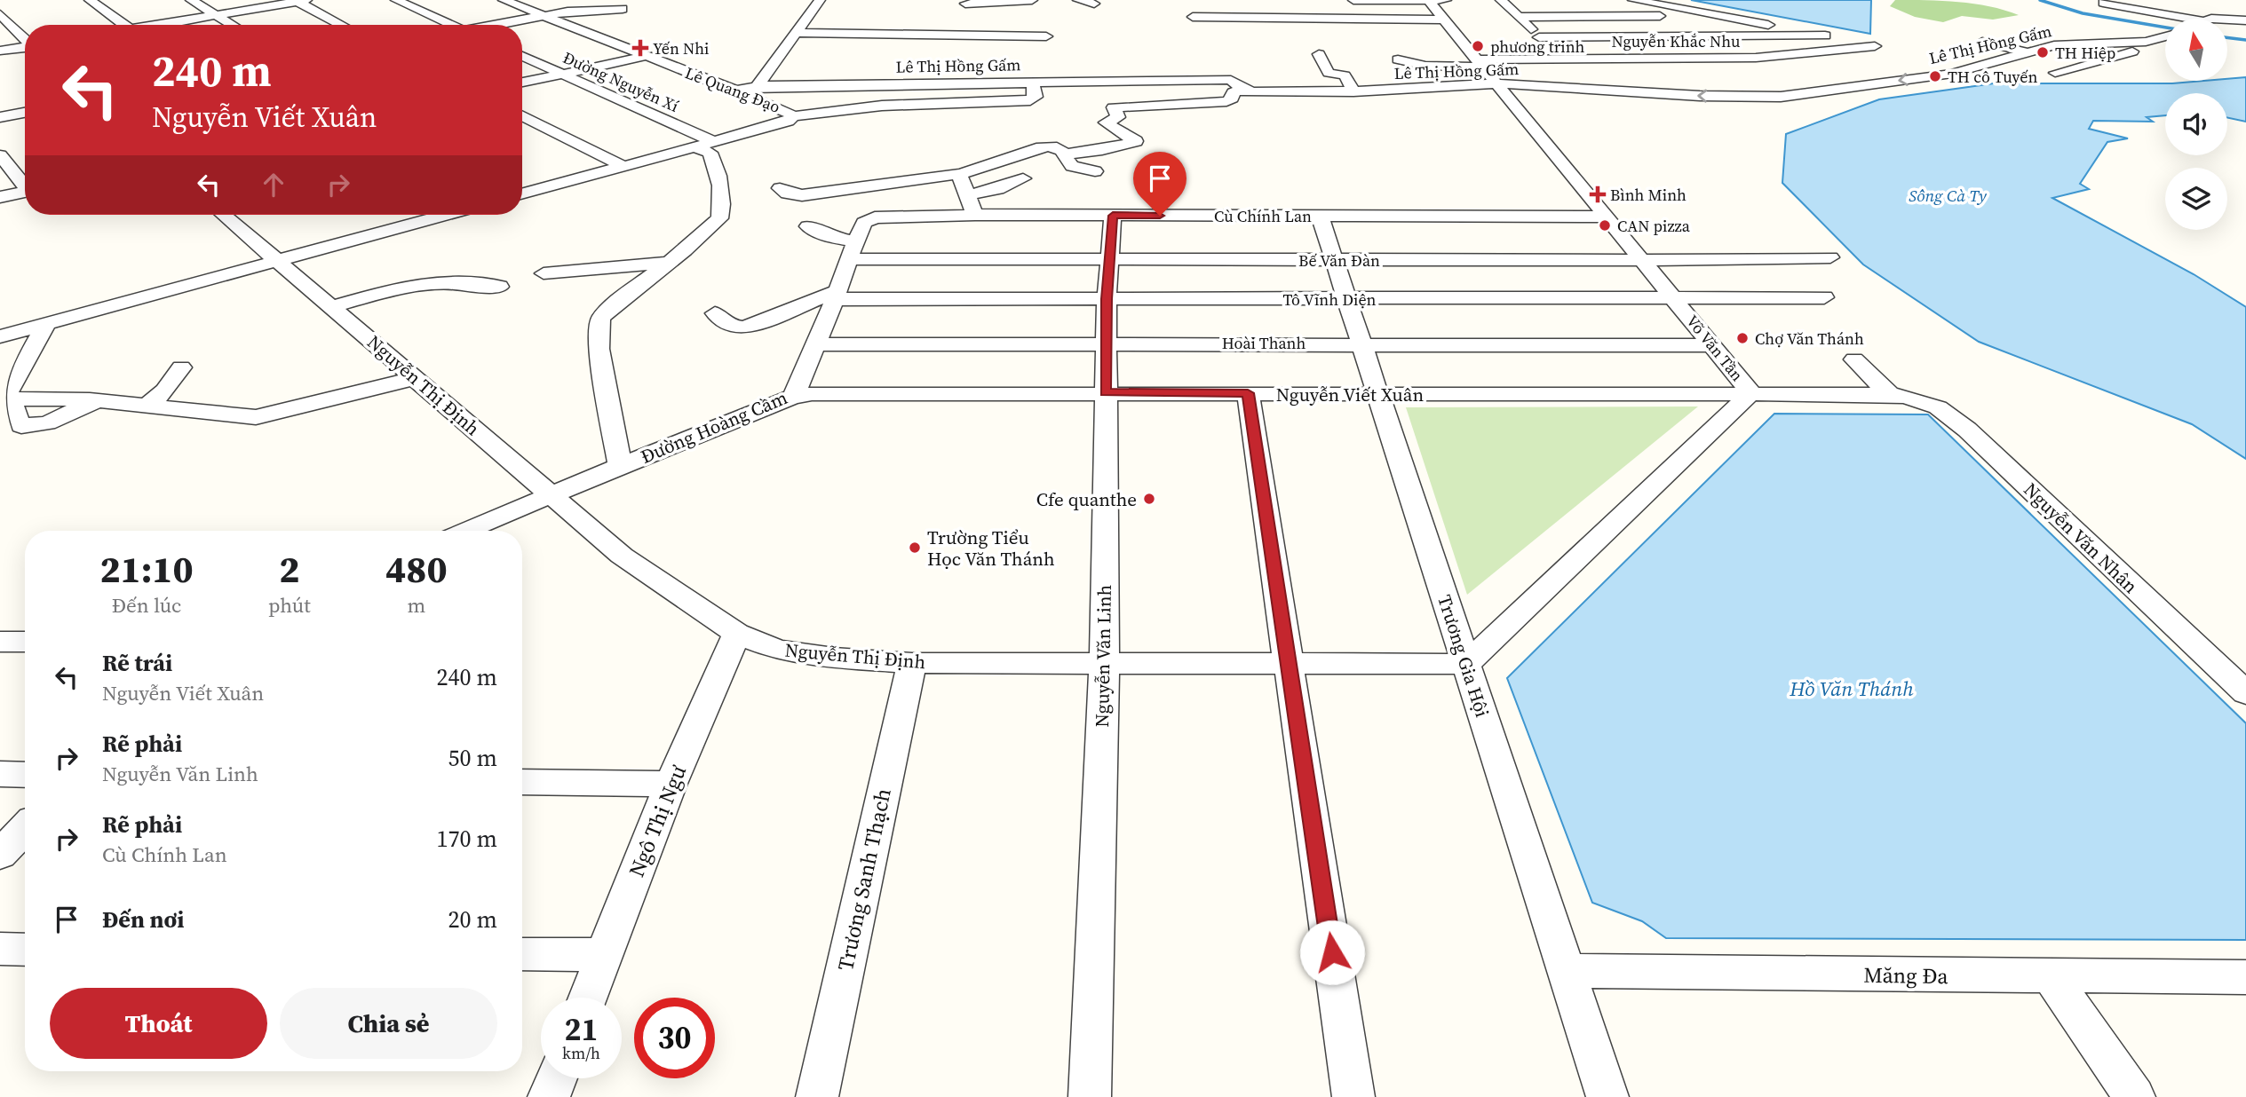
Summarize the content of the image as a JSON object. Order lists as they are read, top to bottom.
{
  "streets": {
    "street": [
      "Nguyễn Khắc Nhu",
      "Lê Thị Hồng Gấm",
      "Đường Nguyễn Xí",
      "Lê Quang Đạo",
      "Cù Chính Lan",
      "Bế Văn Đàn",
      "Tô Vĩnh Diện",
      "Hoài Thanh",
      "Võ Văn Tần",
      "Nguyễn Thị Định",
      "Nguyễn Viết Xuân",
      "Đường Hoàng Cầm",
      "Nguyễn Văn Nhân",
      "Nguyễn Văn Linh",
      "Trương Gia Hội",
      "Ngô Thị Ngư",
      "Trương Sanh Thạch",
      "Măng Đa"
    ]
  },
  "crossings": [
    ["Nguyễn Khắc Nhu", "Võ Văn Tần"],
    ["Lê Thị Hồng Gấm", "Lê Quang Đạo"],
    ["Lê Thị Hồng Gấm", "Võ Văn Tần"],
    ["Đường Nguyễn Xí", "Lê Quang Đạo"],
    ["Cù Chính Lan", "Võ Văn Tần"],
    ["Cù Chính Lan", "Đường Hoàng Cầm"],
    ["Cù Chính Lan", "Nguyễn Văn Linh"],
    ["Cù Chính Lan", "Trương Gia Hội"],
    ["Bế Văn Đàn", "Võ Văn Tần"],
    ["Bế Văn Đàn", "Đường Hoàng Cầm"],
    ["Bế Văn Đàn", "Nguyễn Văn Linh"],
    ["Bế Văn Đàn", "Trương Gia Hội"],
    ["Tô Vĩnh Diện", "Võ Văn Tần"],
    ["Tô Vĩnh Diện", "Đường Hoàng Cầm"],
    ["Tô Vĩnh Diện", "Nguyễn Văn Linh"],
    ["Tô Vĩnh Diện", "Trương Gia Hội"],
    ["Hoài Thanh", "Võ Văn Tần"],
    ["Hoài Thanh", "Đường Hoàng Cầm"],
    ["Hoài Thanh", "Nguyễn Văn Linh"],
    ["Hoài Thanh", "Trương Gia Hội"],
    ["Võ Văn Tần", "Nguyễn Thị Định"],
    ["Võ Văn Tần", "Nguyễn Viết Xuân"],
    ["Võ Văn Tần", "Trương Gia Hội"],
    ["Nguyễn Thị Định", "Đường Hoàng Cầm"],
    ["Nguyễn Thị Định", "Nguyễn Văn Linh"],
    ["Nguyễn Thị Định", "Trương Gia Hội"],
    ["Nguyễn Thị Định", "Ngô Thị Ngư"],
    ["Nguyễn Thị Định", "Trương Sanh Thạch"],
    ["Nguyễn Viết Xuân", "Đường Hoàng Cầm"],
    ["Nguyễn Viết Xuân", "Nguyễn Văn Nhân"],
    ["Nguyễn Viết Xuân", "Nguyễn Văn Linh"],
    ["Nguyễn Viết Xuân", "Trương Gia Hội"],
    ["Trương Gia Hội", "Măng Đa"]
  ],
  "water": ["Sông Cà Ty", "Hồ Văn Thánh"],
  "places": {
    "other": [
      "phương trinh",
      "TH Hiệp",
      "TH cô Tuyến",
      "CAN pizza",
      "Chợ Văn Thánh",
      "Cfe quanthe",
      "Trường Tiểu Học Văn Thánh"
    ],
    "health": ["Yến Nhi", "Bình Minh"]
  },
  "north": "top",
  "page": {
    "turn": ["240 m", "Nguyễn Viết Xuân"],
    "eta": [
      "21:10",
      "Đến lúc",
      "2",
      "phút",
      "480",
      "m"
    ],
    "list": [
      {
        "name": "Rẽ trái",
        "note": "Nguyễn Viết Xuân",
        "value": "240 m"
      },
      {
        "name": "Rẽ phải",
        "note": "Nguyễn Văn Linh",
        "value": "50 m"
      },
      {
        "name": "Rẽ phải",
        "note": "Cù Chính Lan",
        "value": "170 m"
      },
      {
        "name": "Đến nơi",
        "value": "20 m"
      }
    ],
    "buttons": ["Thoát", "Chia sẻ"],
    "speed": "21 km/h",
    "limit": "30"
  }
}
